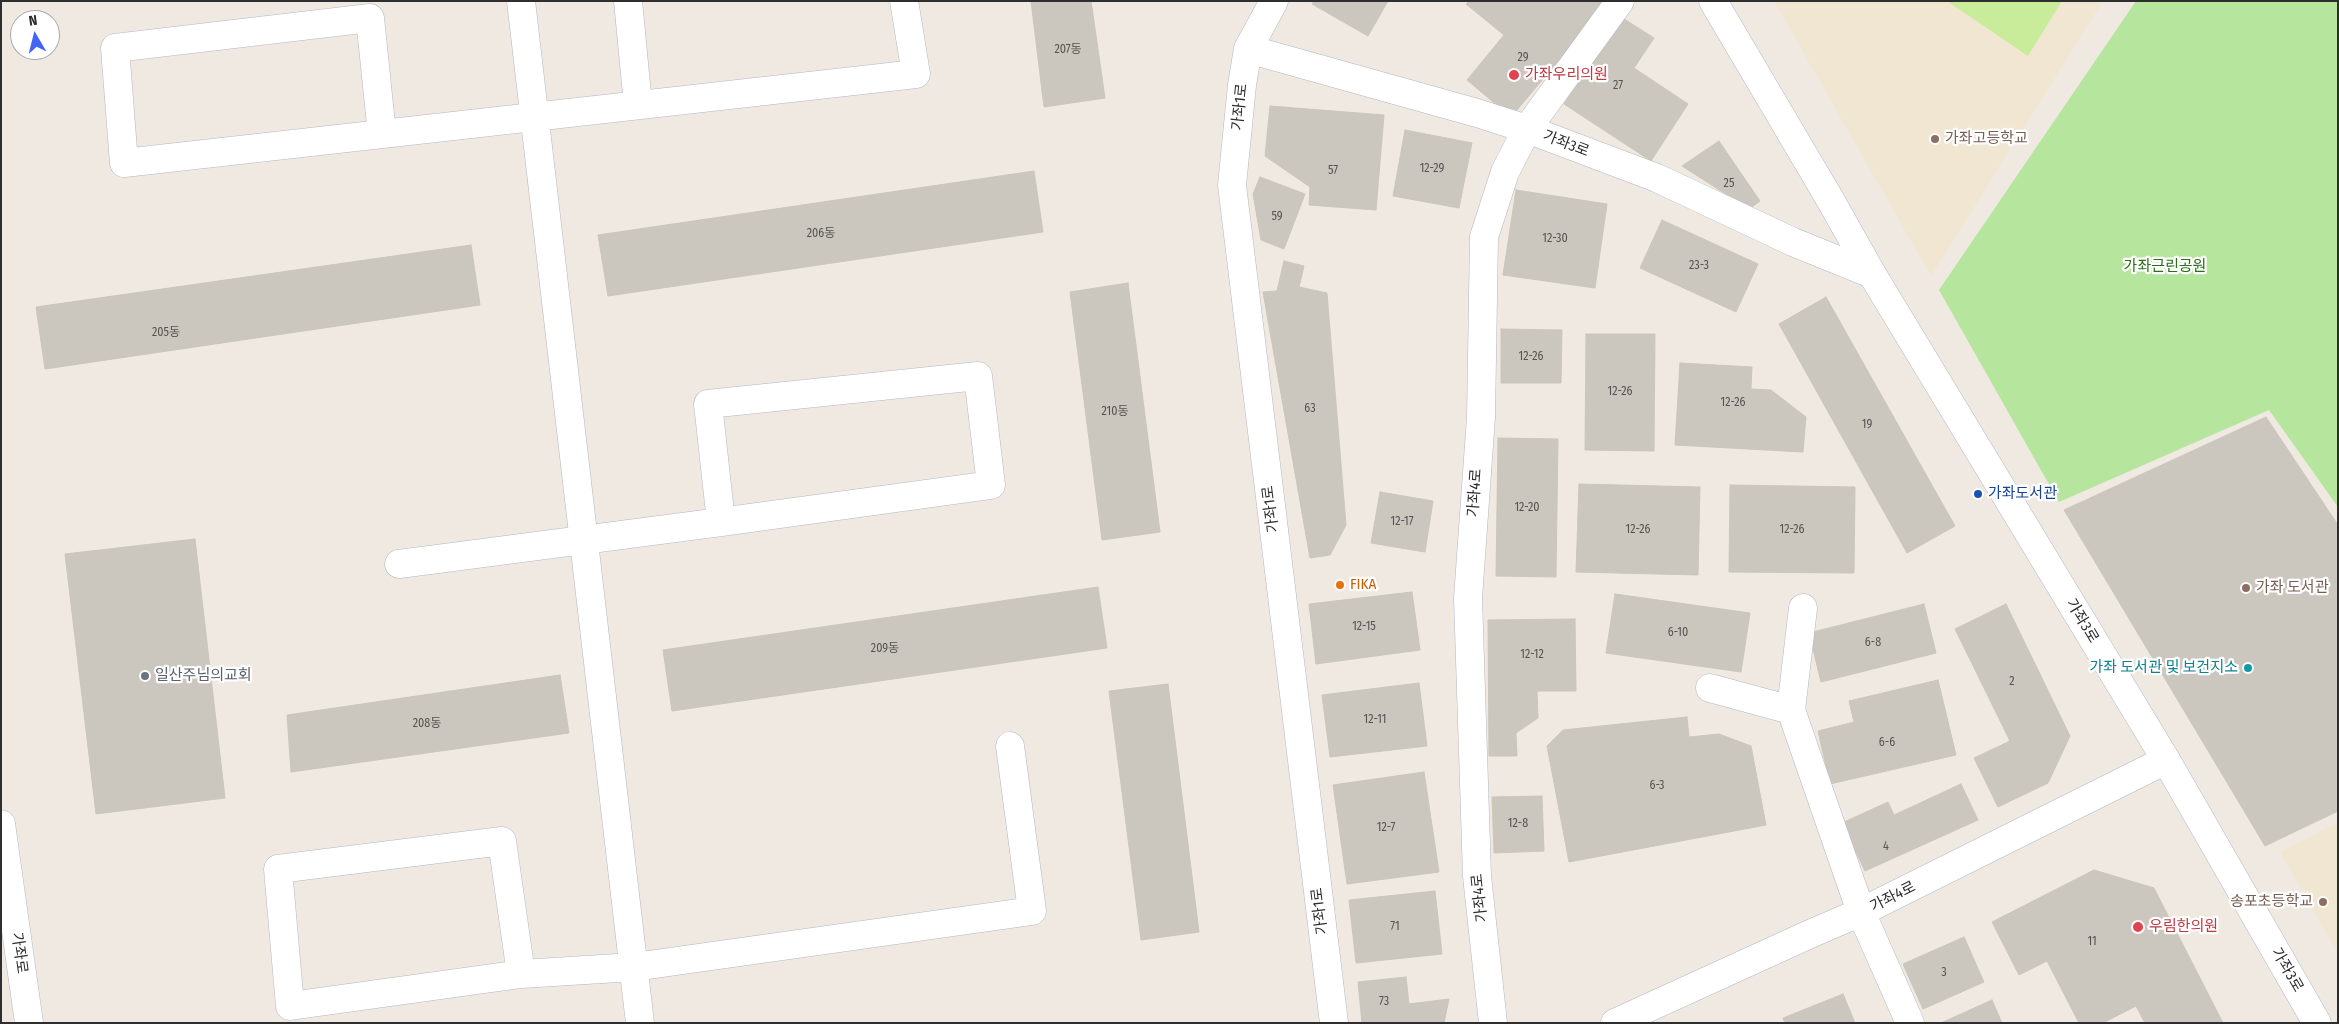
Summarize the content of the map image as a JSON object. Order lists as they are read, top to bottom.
{
  "streets": {
    "street": [
      "가좌1로",
      "가좌3로",
      "가좌4로",
      "가좌로"
    ]
  },
  "crossings": [
    ["가좌1로", "가좌3로"],
    ["가좌3로", "가좌4로"]
  ],
  "parks": ["가좌근린공원"],
  "places": [
    "가좌우리의원",
    "가좌고등학교",
    "가좌도서관",
    "FIKA",
    "가좌 도서관",
    "가좌 도서관 및 보건지소",
    "일산주님의교회",
    "송포초등학교",
    "우림한의원"
  ],
  "house_numbers": [
    "207동",
    "29",
    "27",
    "12-29",
    "57",
    "25",
    "59",
    "206동",
    "12-30",
    "23-3",
    "205동",
    "12-26",
    "12-26",
    "12-26",
    "63",
    "210동",
    "19",
    "12-20",
    "12-17",
    "12-26",
    "12-26",
    "12-15",
    "6-10",
    "6-8",
    "209동",
    "12-12",
    "2",
    "12-11",
    "208동",
    "6-6",
    "6-3",
    "12-8",
    "12-7",
    "4",
    "71",
    "11",
    "3",
    "73"
  ],
  "north": "top"
}
